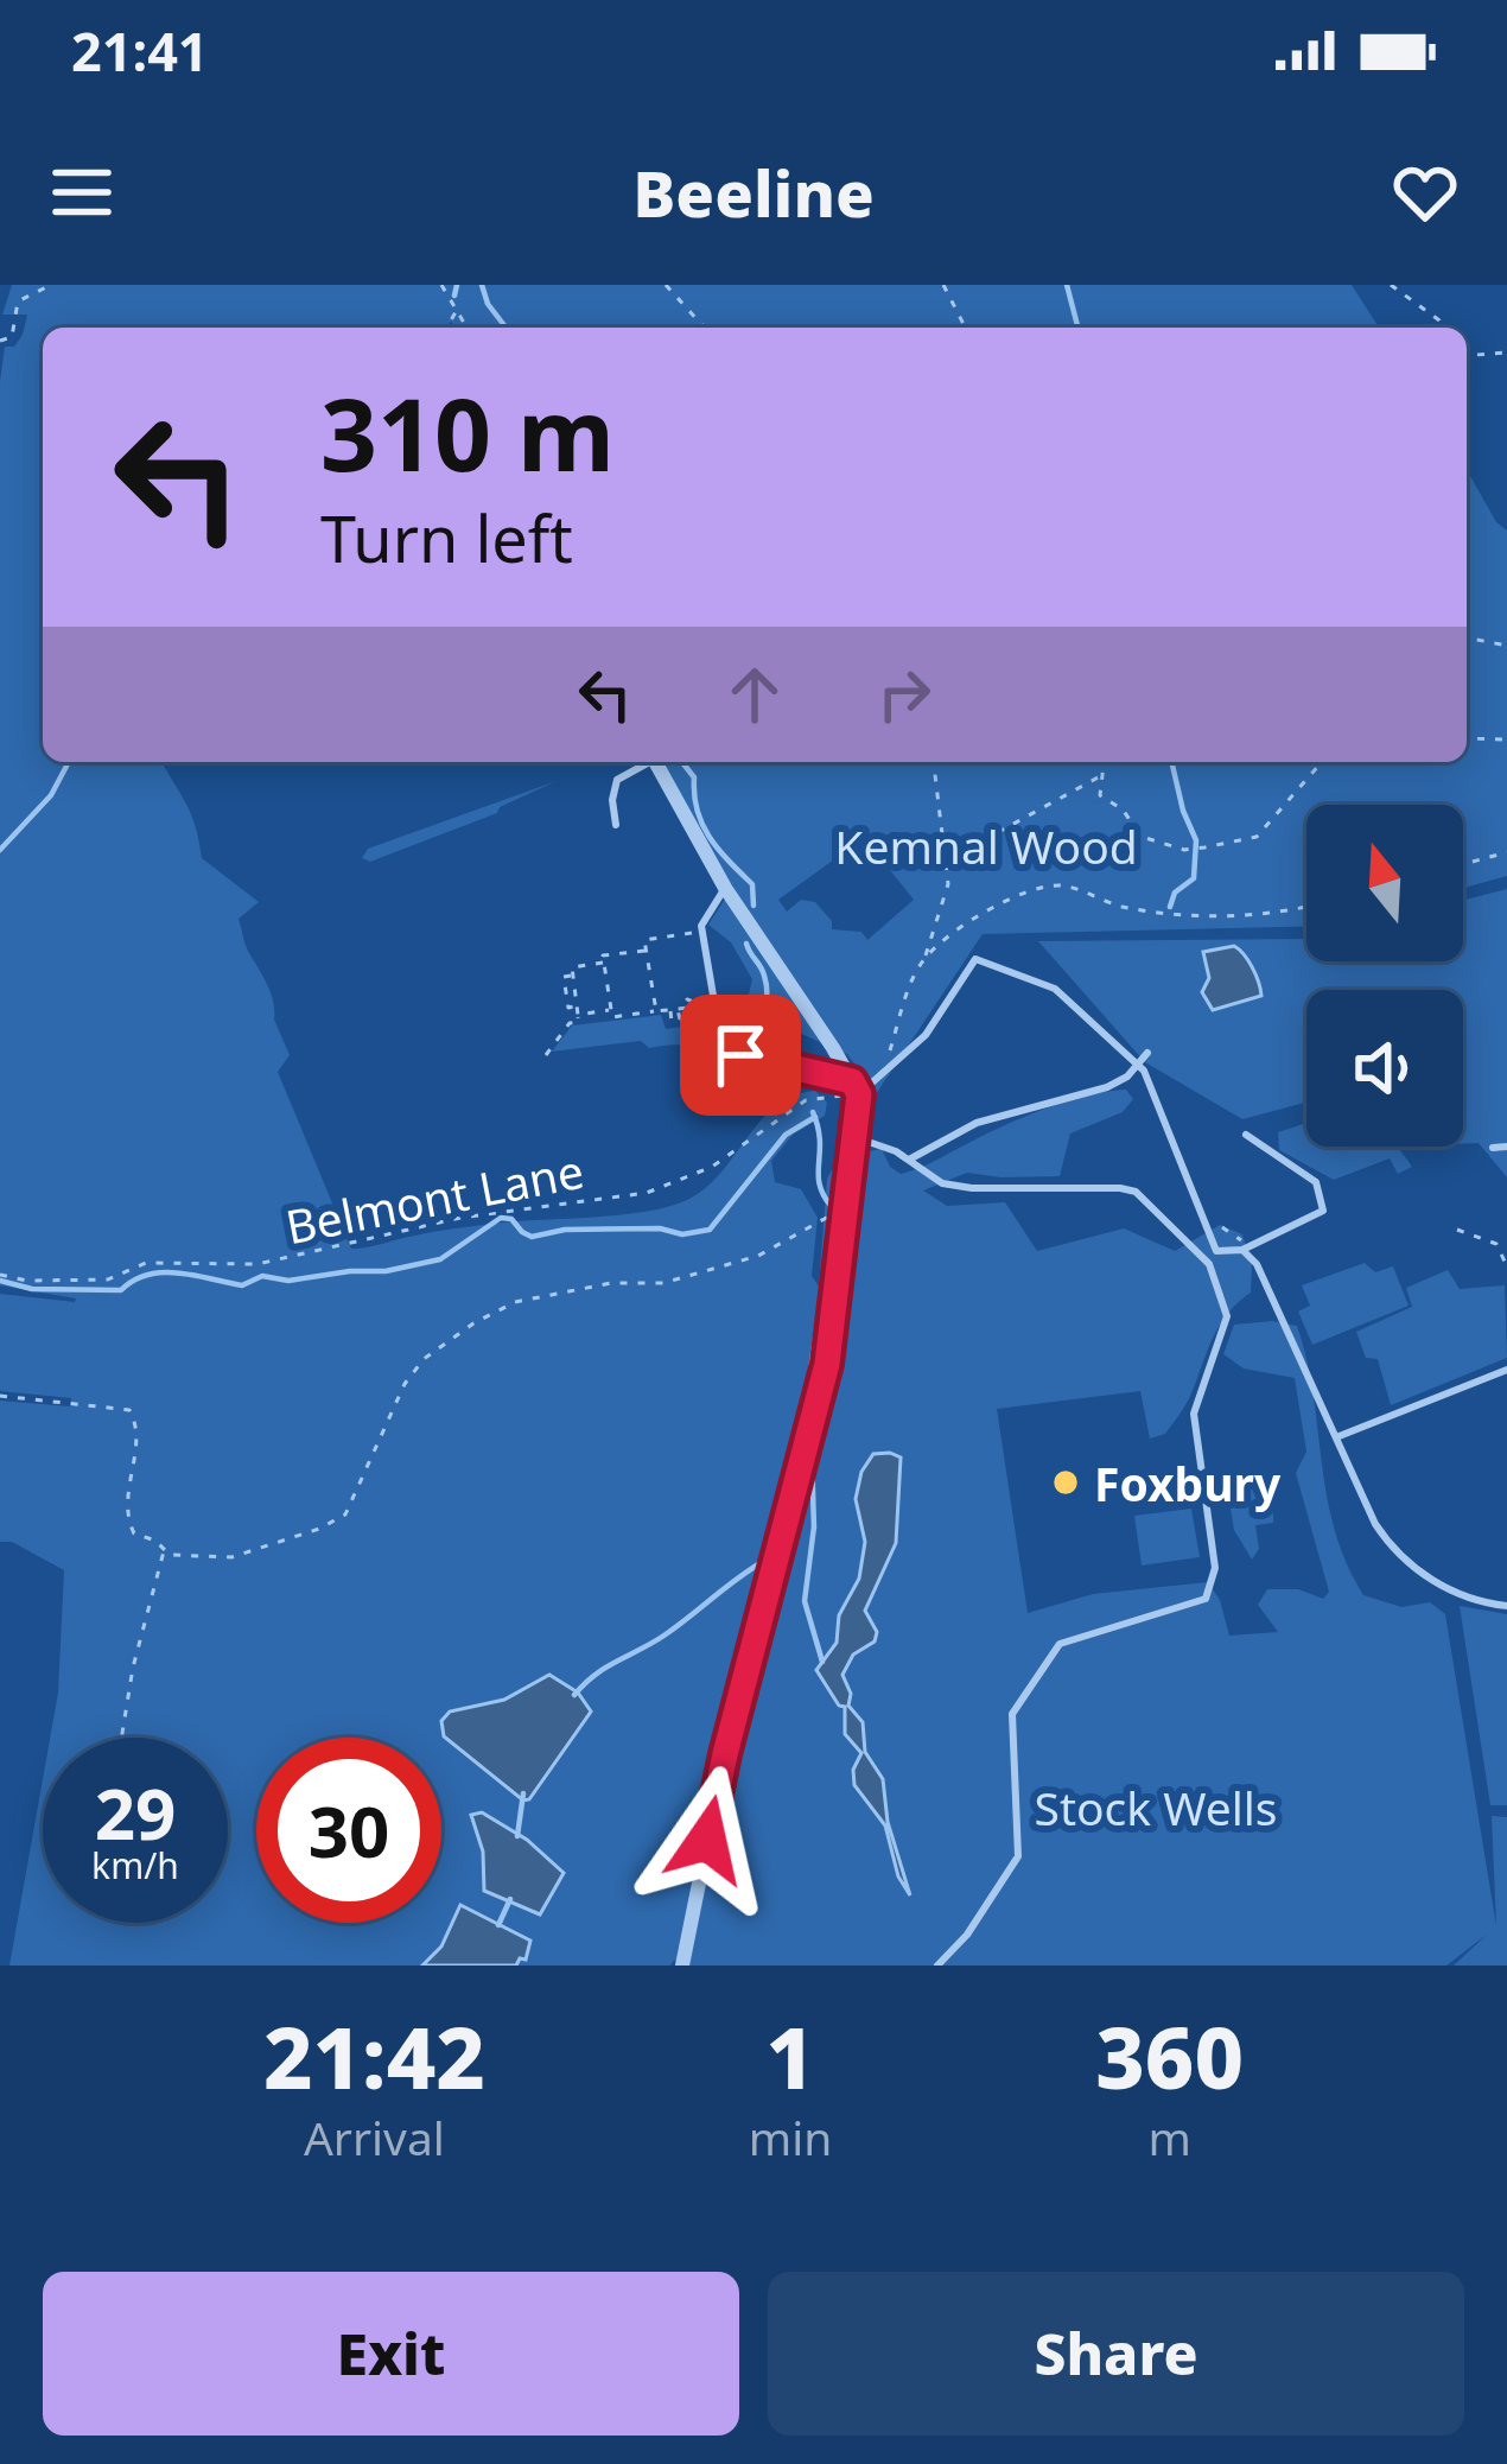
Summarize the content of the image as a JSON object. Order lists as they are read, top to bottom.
{
  "streets": {
    "path": ["Belmont Lane"]
  },
  "parks": ["Kemnal Wood", "Stock Wells"],
  "places": ["Foxbury"],
  "north": "top",
  "page": {
    "status": "21:41",
    "header": "Beeline",
    "turn": ["310 m", "Turn left"],
    "speed": "29 km/h",
    "limit": "30",
    "eta": [
      "21:42",
      "Arrival",
      "1",
      "min",
      "360",
      "m"
    ],
    "buttons": ["Exit", "Share"]
  }
}
